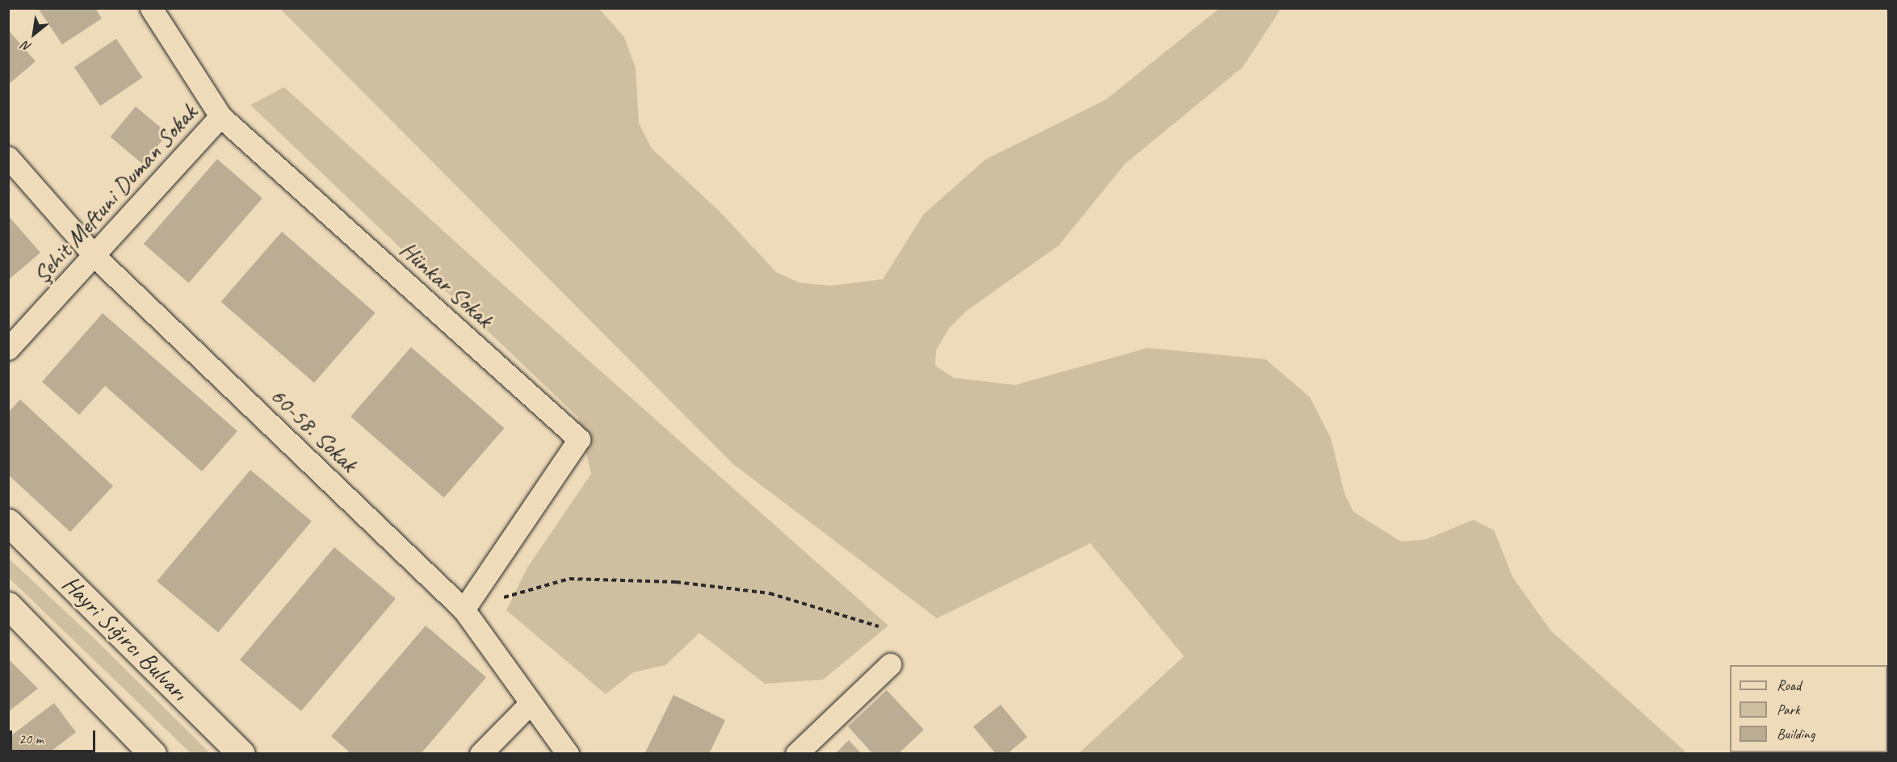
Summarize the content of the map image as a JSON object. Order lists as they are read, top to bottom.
{
  "streets": {
    "street": [
      "Şehit Meftuni Duman Sokak",
      "Hünkar Sokak",
      "60-58. Sokak",
      "Hayri Sığırcı Bulvarı"
    ]
  },
  "crossings": [
    ["Şehit Meftuni Duman Sokak", "Hünkar Sokak"],
    ["Şehit Meftuni Duman Sokak", "60-58. Sokak"],
    ["Hünkar Sokak", "60-58. Sokak"]
  ],
  "legend": ["Road", "Park", "Building"],
  "scale_bar": "20 m",
  "north": "bottom left"
}
